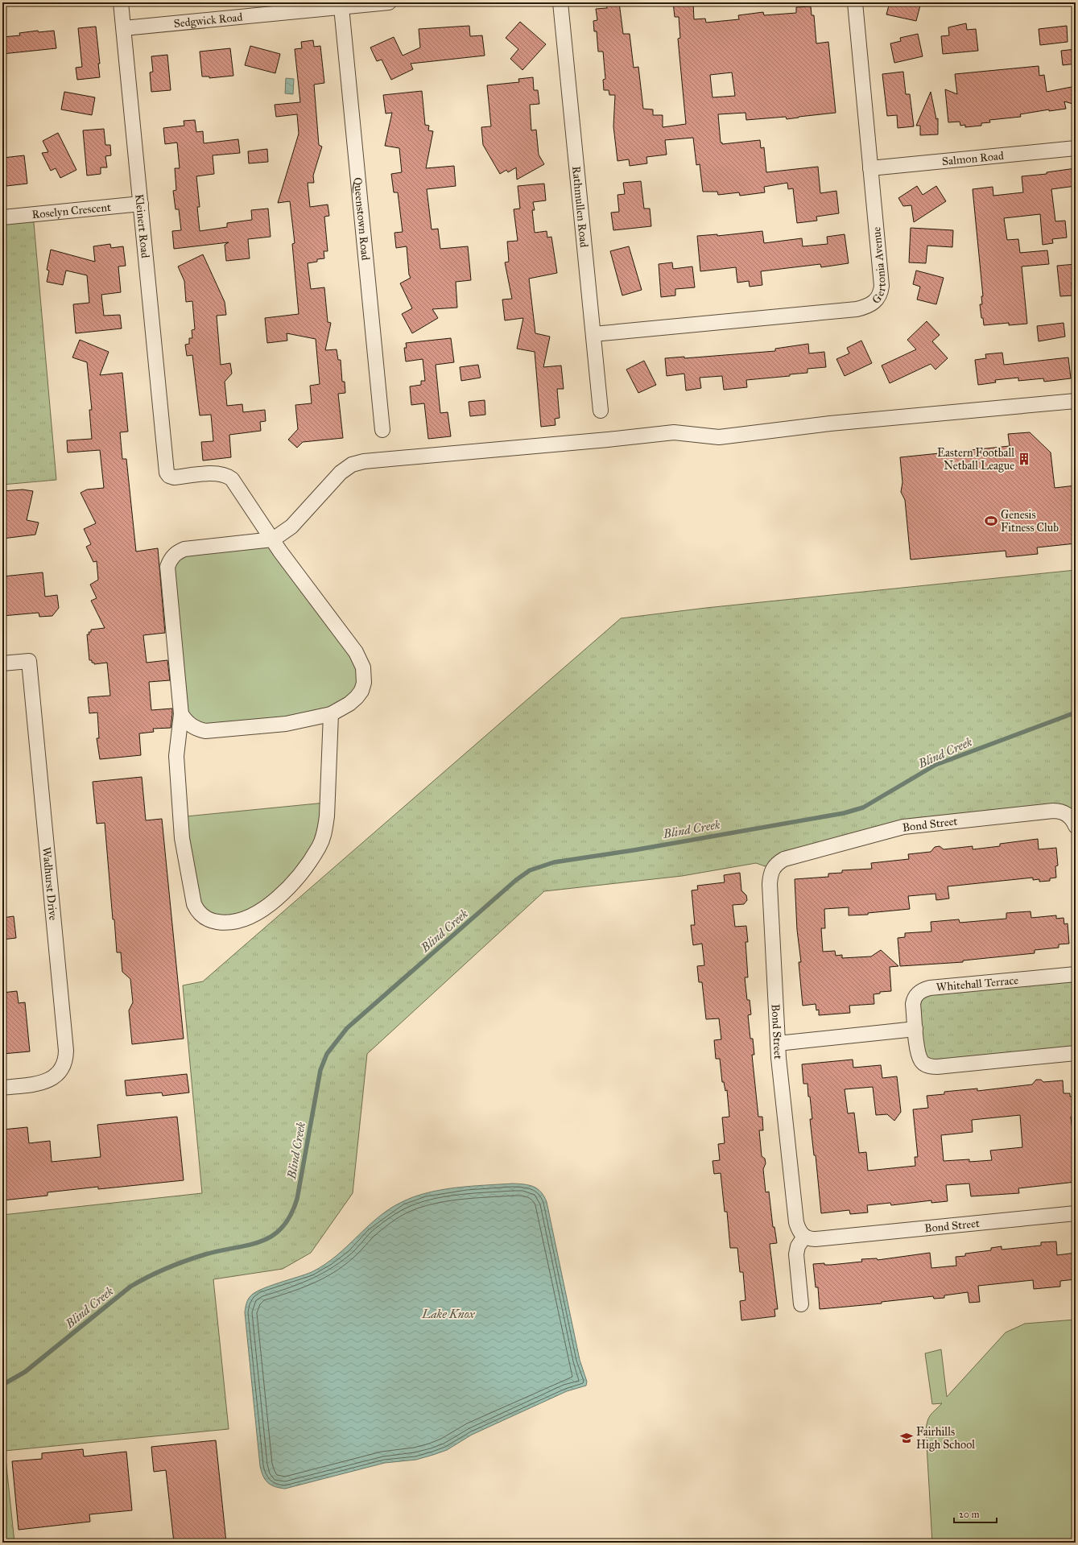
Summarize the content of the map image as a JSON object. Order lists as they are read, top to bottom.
{
  "streets": {
    "street": [
      "Sedgwick Road",
      "Salmon Road",
      "Rathmullen Road",
      "Roselyn Crescent",
      "Queenstown Road",
      "Kleinert Road",
      "Gertonia Avenue",
      "Bond Street",
      "Wadhurst Drive",
      "Whitehall Terrace"
    ]
  },
  "crossings": [
    ["Sedgwick Road", "Queenstown Road"],
    ["Sedgwick Road", "Kleinert Road"],
    ["Salmon Road", "Gertonia Avenue"],
    ["Rathmullen Road", "Gertonia Avenue"],
    ["Roselyn Crescent", "Kleinert Road"]
  ],
  "water": ["Blind Creek", "Lake Knox"],
  "places": {
    "building": ["Eastern Football Netball League"],
    "sports": ["Genesis Fitness Club"],
    "school or university": ["Fairhills High School"]
  },
  "scale_bar": "20 m"
}
